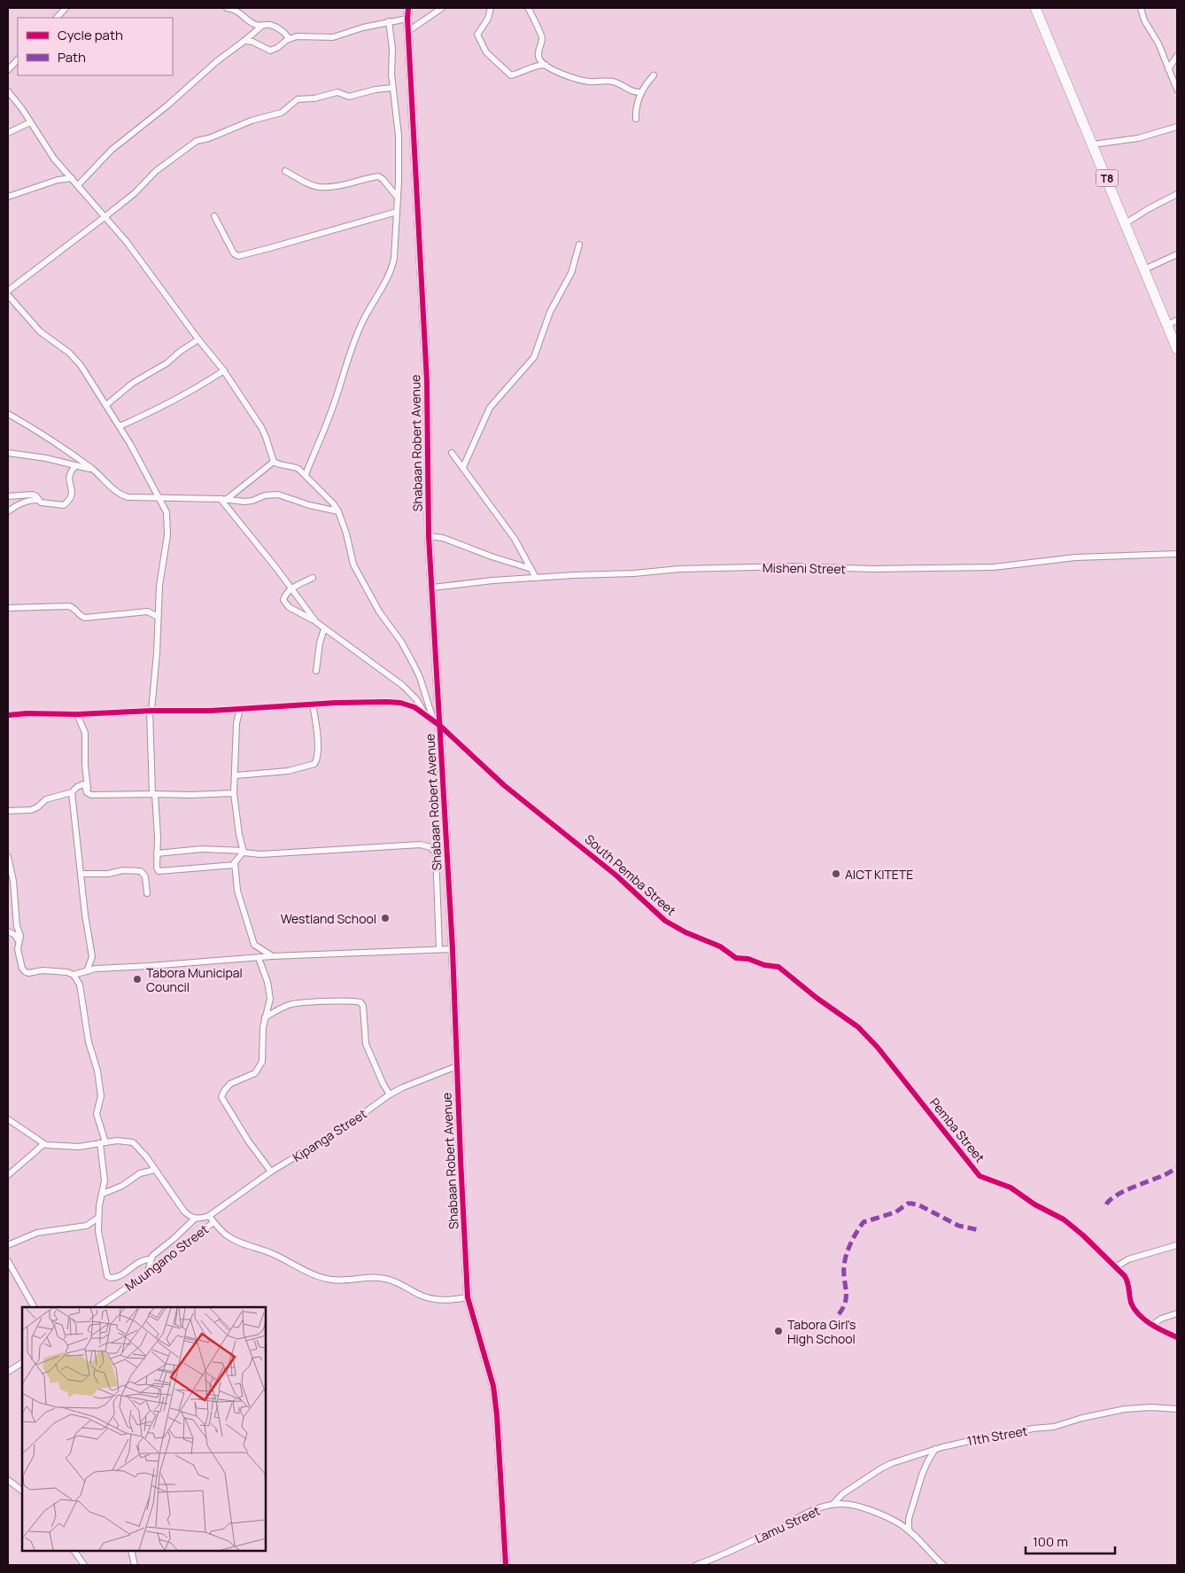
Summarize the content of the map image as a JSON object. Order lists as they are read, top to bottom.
{
  "streets": {
    "highway": ["T8"],
    "street": [
      "Shabaan Robert Avenue",
      "Misheni Street",
      "South Pemba Street",
      "Pemba Street",
      "Kipanga Street",
      "Muungano Street",
      "11th Street",
      "Lamu Street"
    ]
  },
  "crossings": [
    ["Shabaan Robert Avenue", "Misheni Street"],
    ["Shabaan Robert Avenue", "South Pemba Street"],
    ["Shabaan Robert Avenue", "Kipanga Street"],
    ["South Pemba Street", "Pemba Street"],
    ["11th Street", "Lamu Street"]
  ],
  "places": [
    "AICT KITETE",
    "Westland School",
    "Tabora Municipal Council",
    "Tabora Girl's High School"
  ],
  "legend": ["Cycle path", "Path"],
  "scale_bar": "100 m"
}
